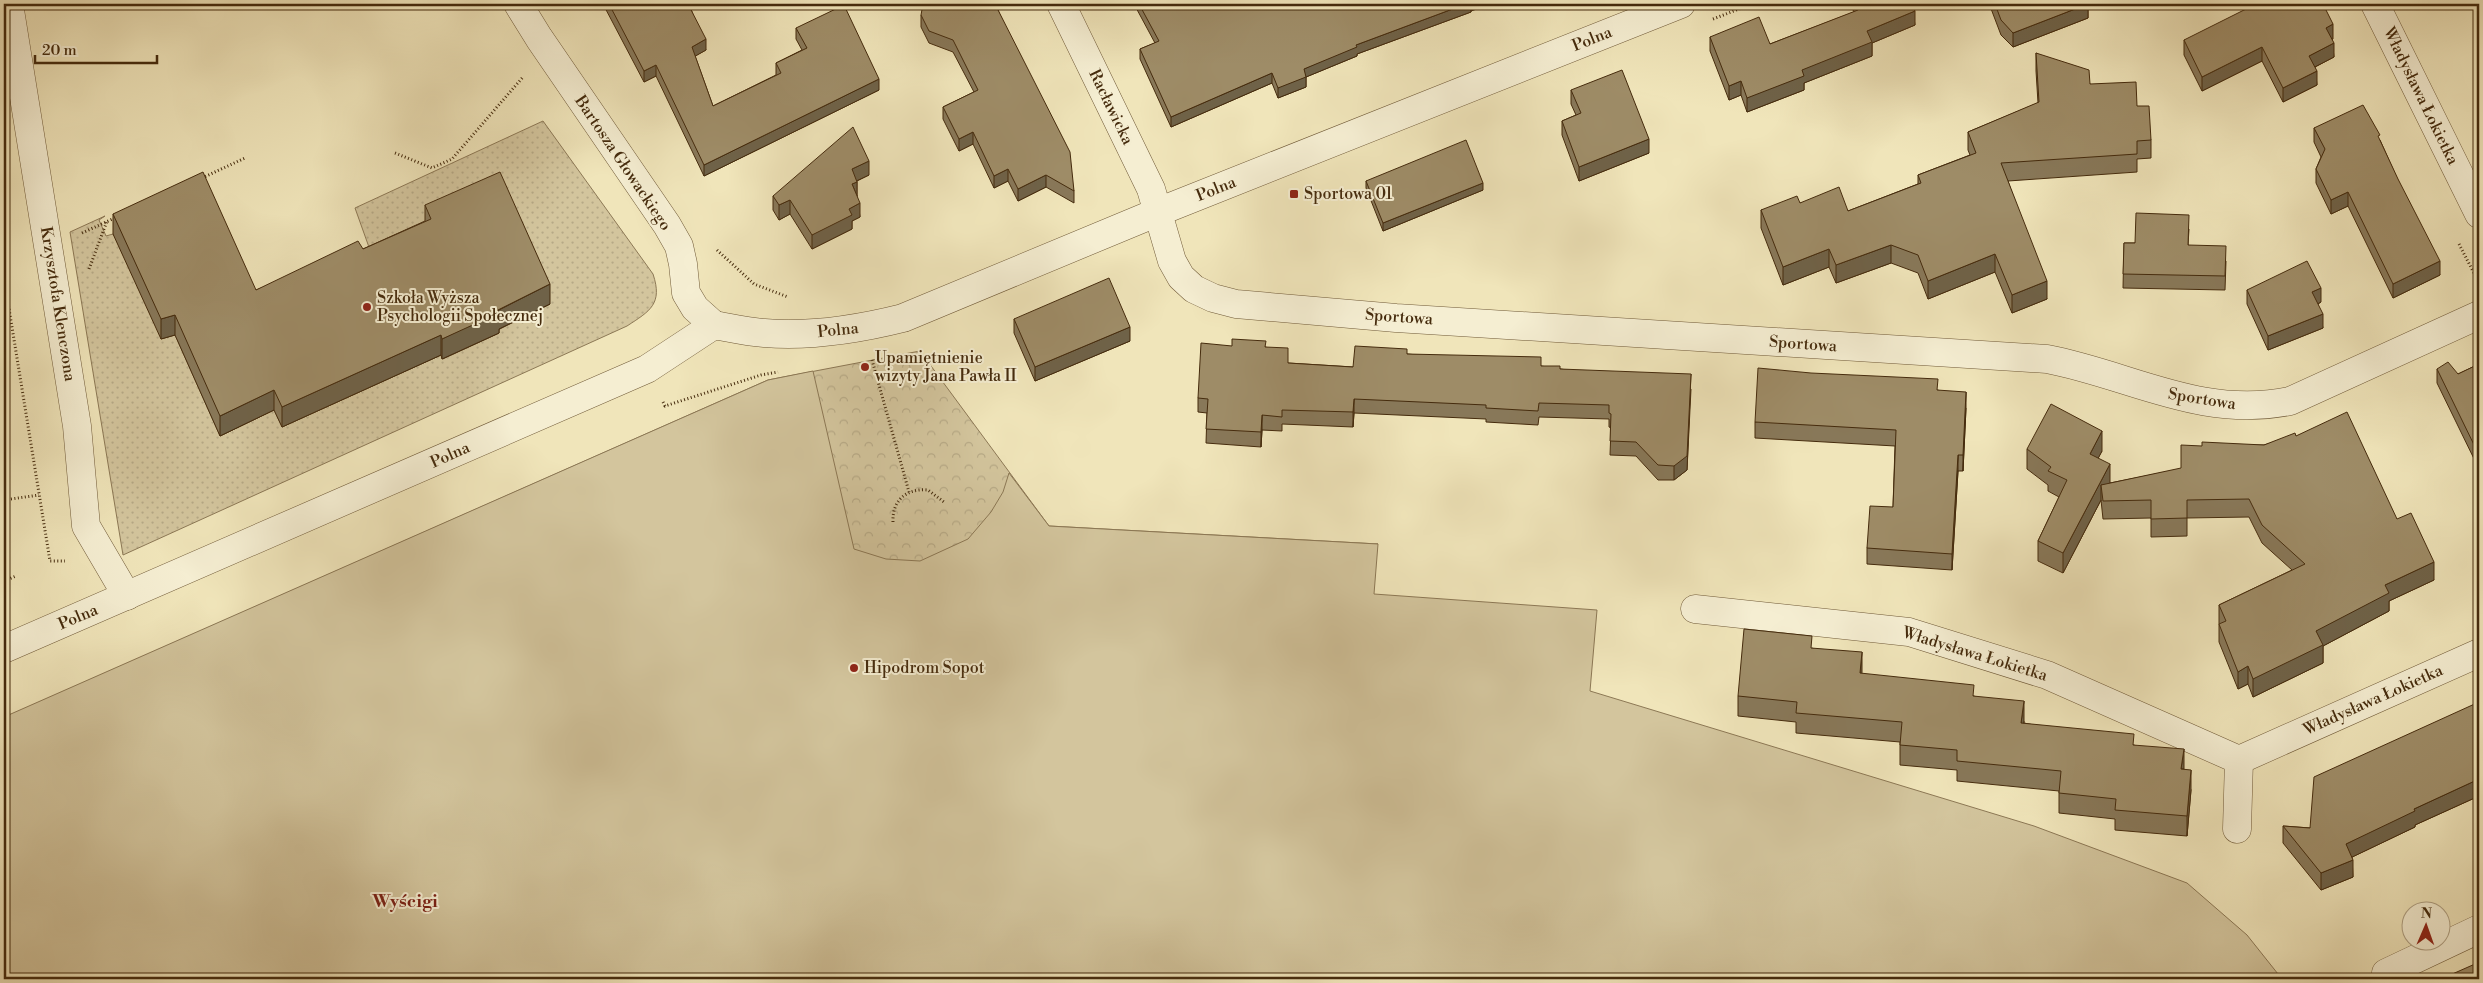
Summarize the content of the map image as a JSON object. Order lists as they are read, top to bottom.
{
  "streets": {
    "street": [
      "Polna",
      "Władysława Łokietka",
      "Racławicka",
      "Bartosza Głowackiego",
      "Krzysztofa Klenczona",
      "Sportowa"
    ]
  },
  "crossings": [
    ["Polna", "Racławicka"],
    ["Polna", "Bartosza Głowackiego"],
    ["Polna", "Krzysztofa Klenczona"],
    ["Polna", "Sportowa"],
    ["Racławicka", "Sportowa"]
  ],
  "districts": ["Wyścigi"],
  "places": {
    "transit": ["Sportowa 01"],
    "other": ["Szkoła Wyższa Psychologii Społecznej", "Upamiętnienie wizyty Jana Pawła II", "Hipodrom Sopot"]
  },
  "scale_bar": "20 m",
  "north": "top"
}
